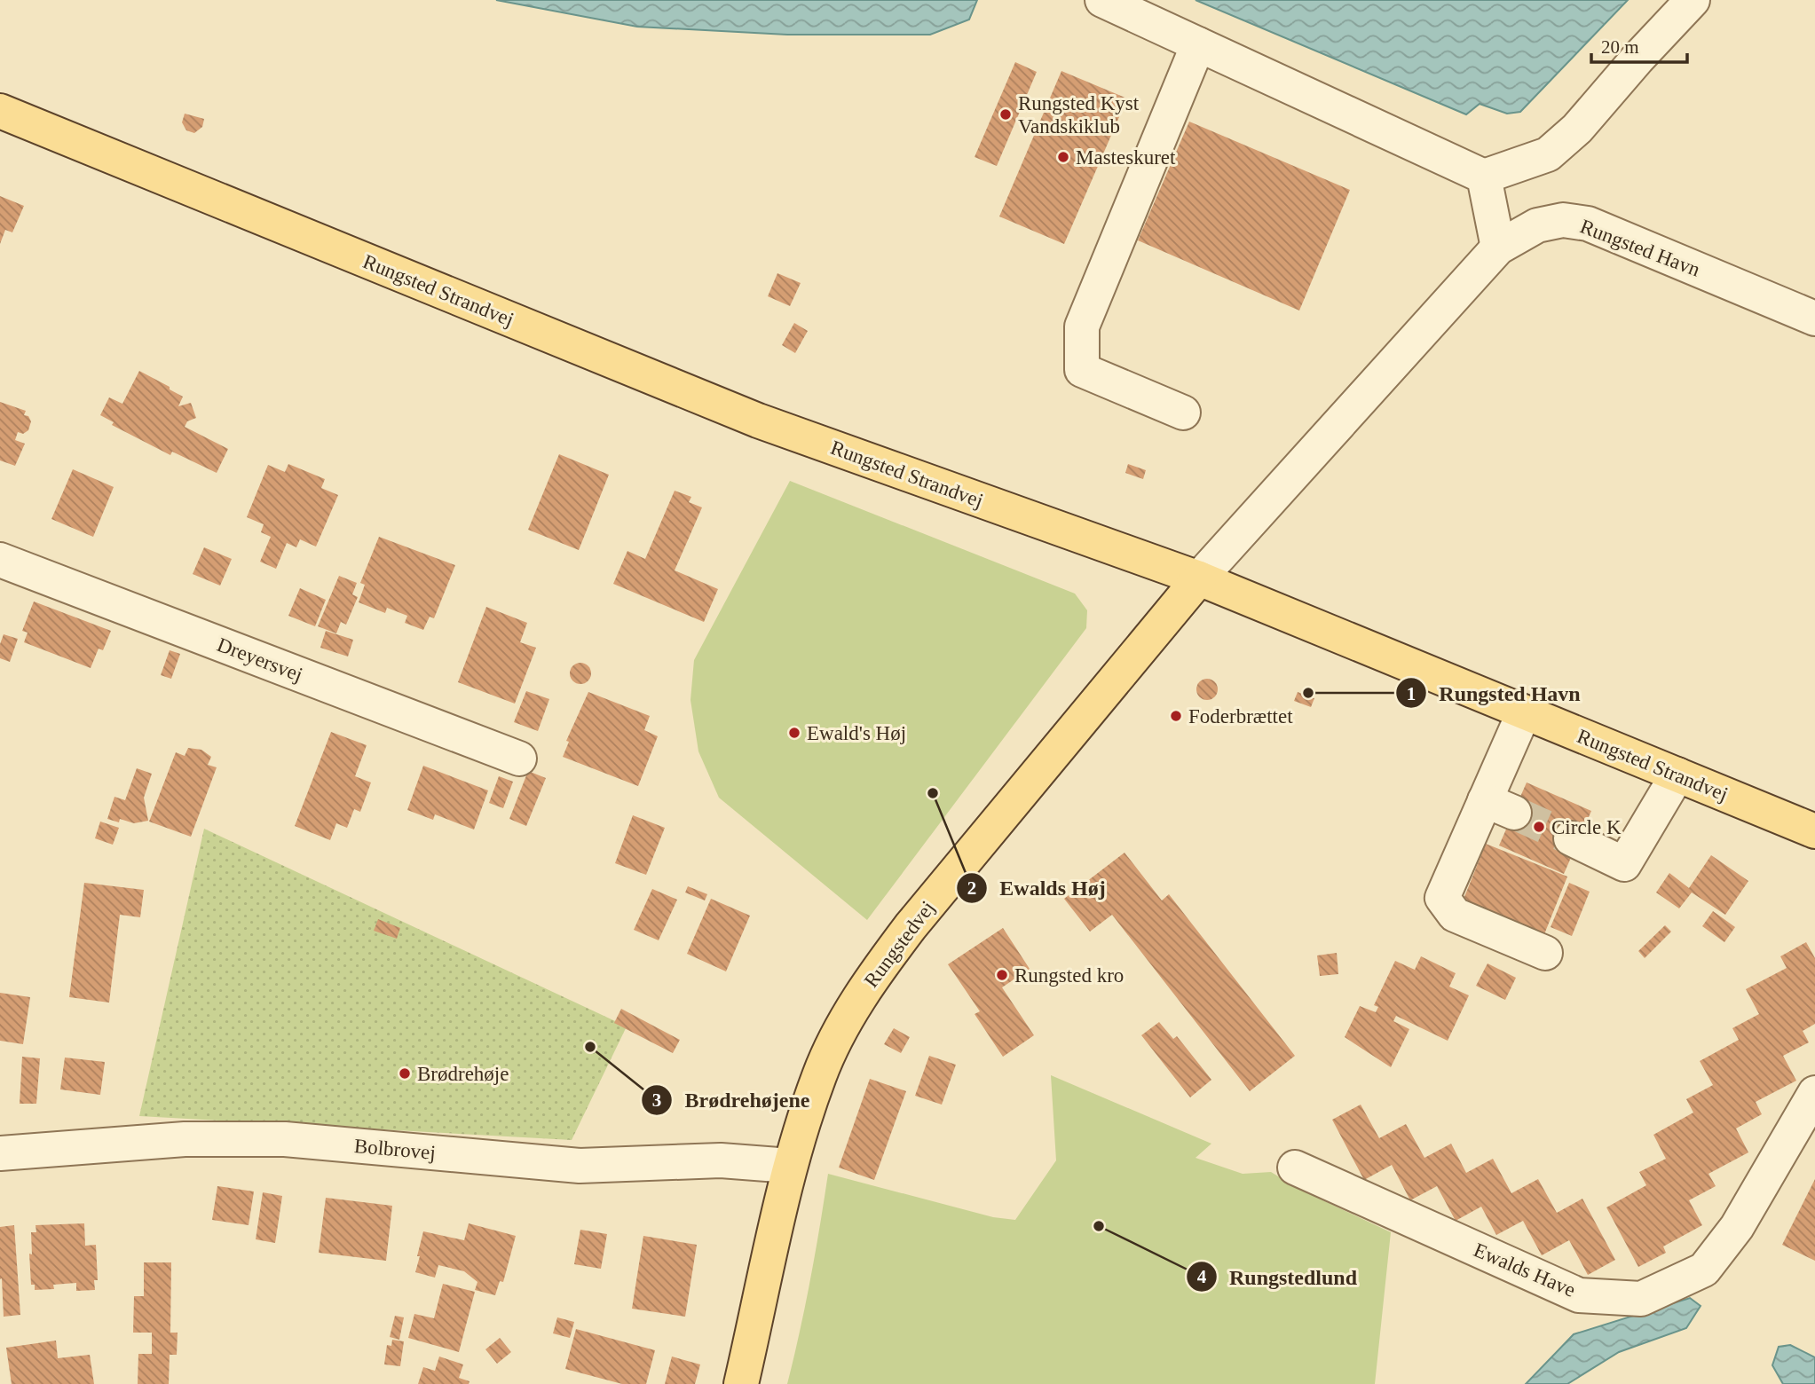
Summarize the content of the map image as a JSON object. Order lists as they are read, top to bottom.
{
  "streets": {
    "main road": ["Rungsted Strandvej", "Rungstedvej"],
    "street": [
      "Rungsted Havn",
      "Dreyersvej",
      "Bolbrovej",
      "Ewalds Have"
    ]
  },
  "crossings": [
    ["Rungsted Havn", "Rungsted Strandvej"],
    ["Rungsted Havn", "Rungstedvej"],
    ["Rungsted Strandvej", "Rungstedvej"],
    ["Rungstedvej", "Bolbrovej"]
  ],
  "places": [
    "Rungsted Kyst Vandskiklub",
    "Masteskuret",
    "Rungsted Havn",
    "Foderbrættet",
    "Ewald's Høj",
    "Ewalds Høj",
    "Circle K",
    "Rungsted kro",
    "Brødrehøjene",
    "Brødrehøje",
    "Rungstedlund"
  ],
  "scale_bar": "20 m"
}
